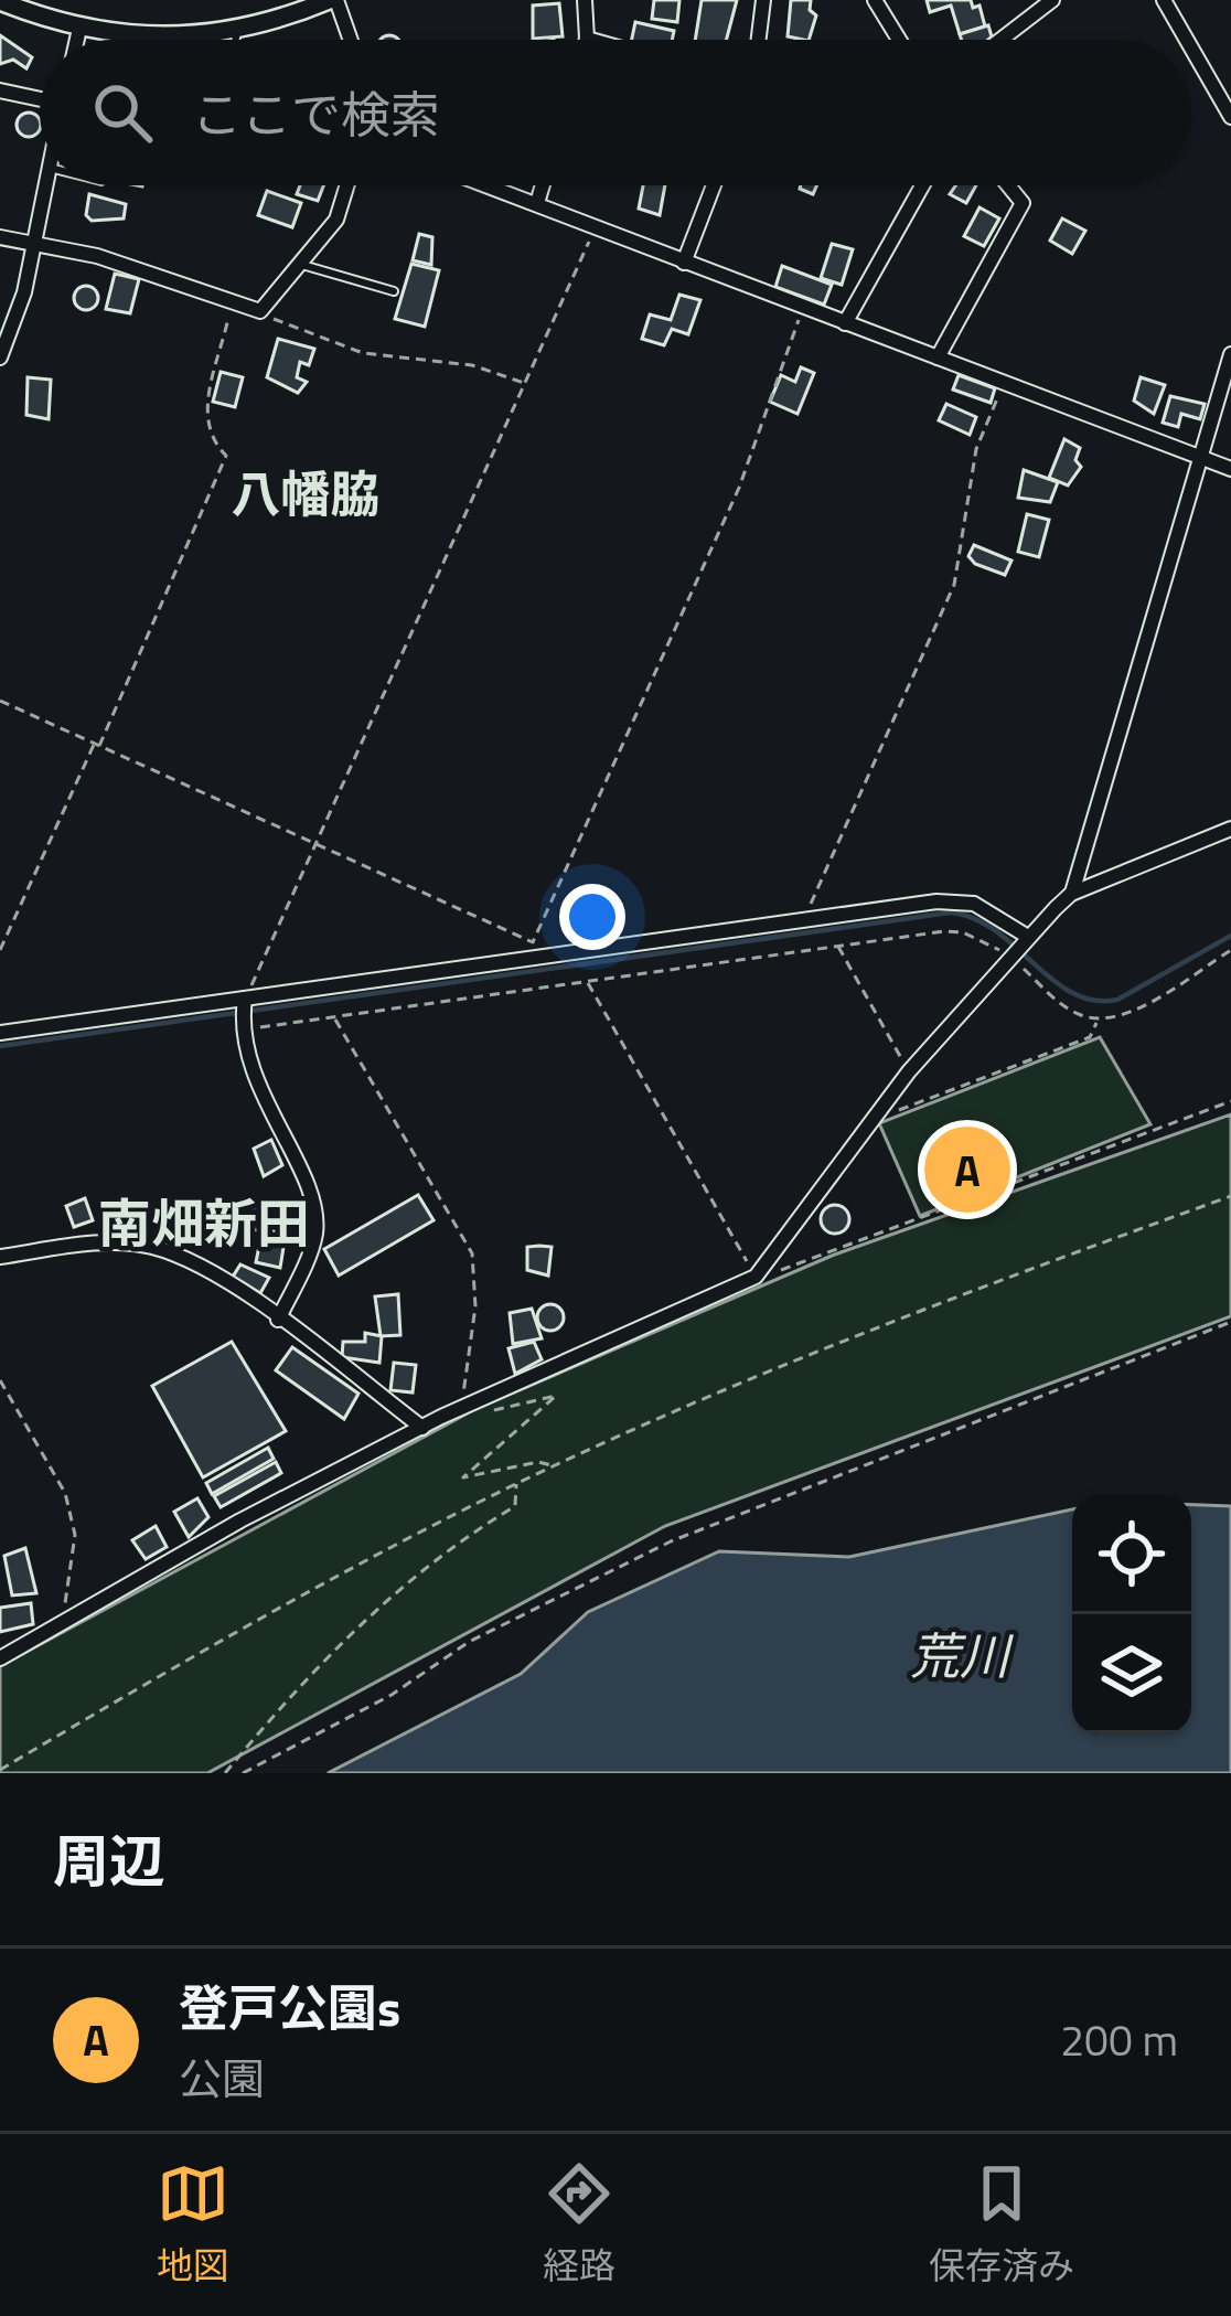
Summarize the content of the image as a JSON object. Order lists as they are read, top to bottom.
{
  "districts": ["八幡脇", "南畑新田"],
  "water": ["荒川"],
  "page": {
    "search": "ここで検索",
    "pins": "A",
    "heading": "周辺",
    "list": [
      {
        "mark": "A",
        "name": "登戸公園s",
        "note": "公園",
        "value": "200 m"
      }
    ],
    "nav": ["地図", "経路", "保存済み"]
  }
}
